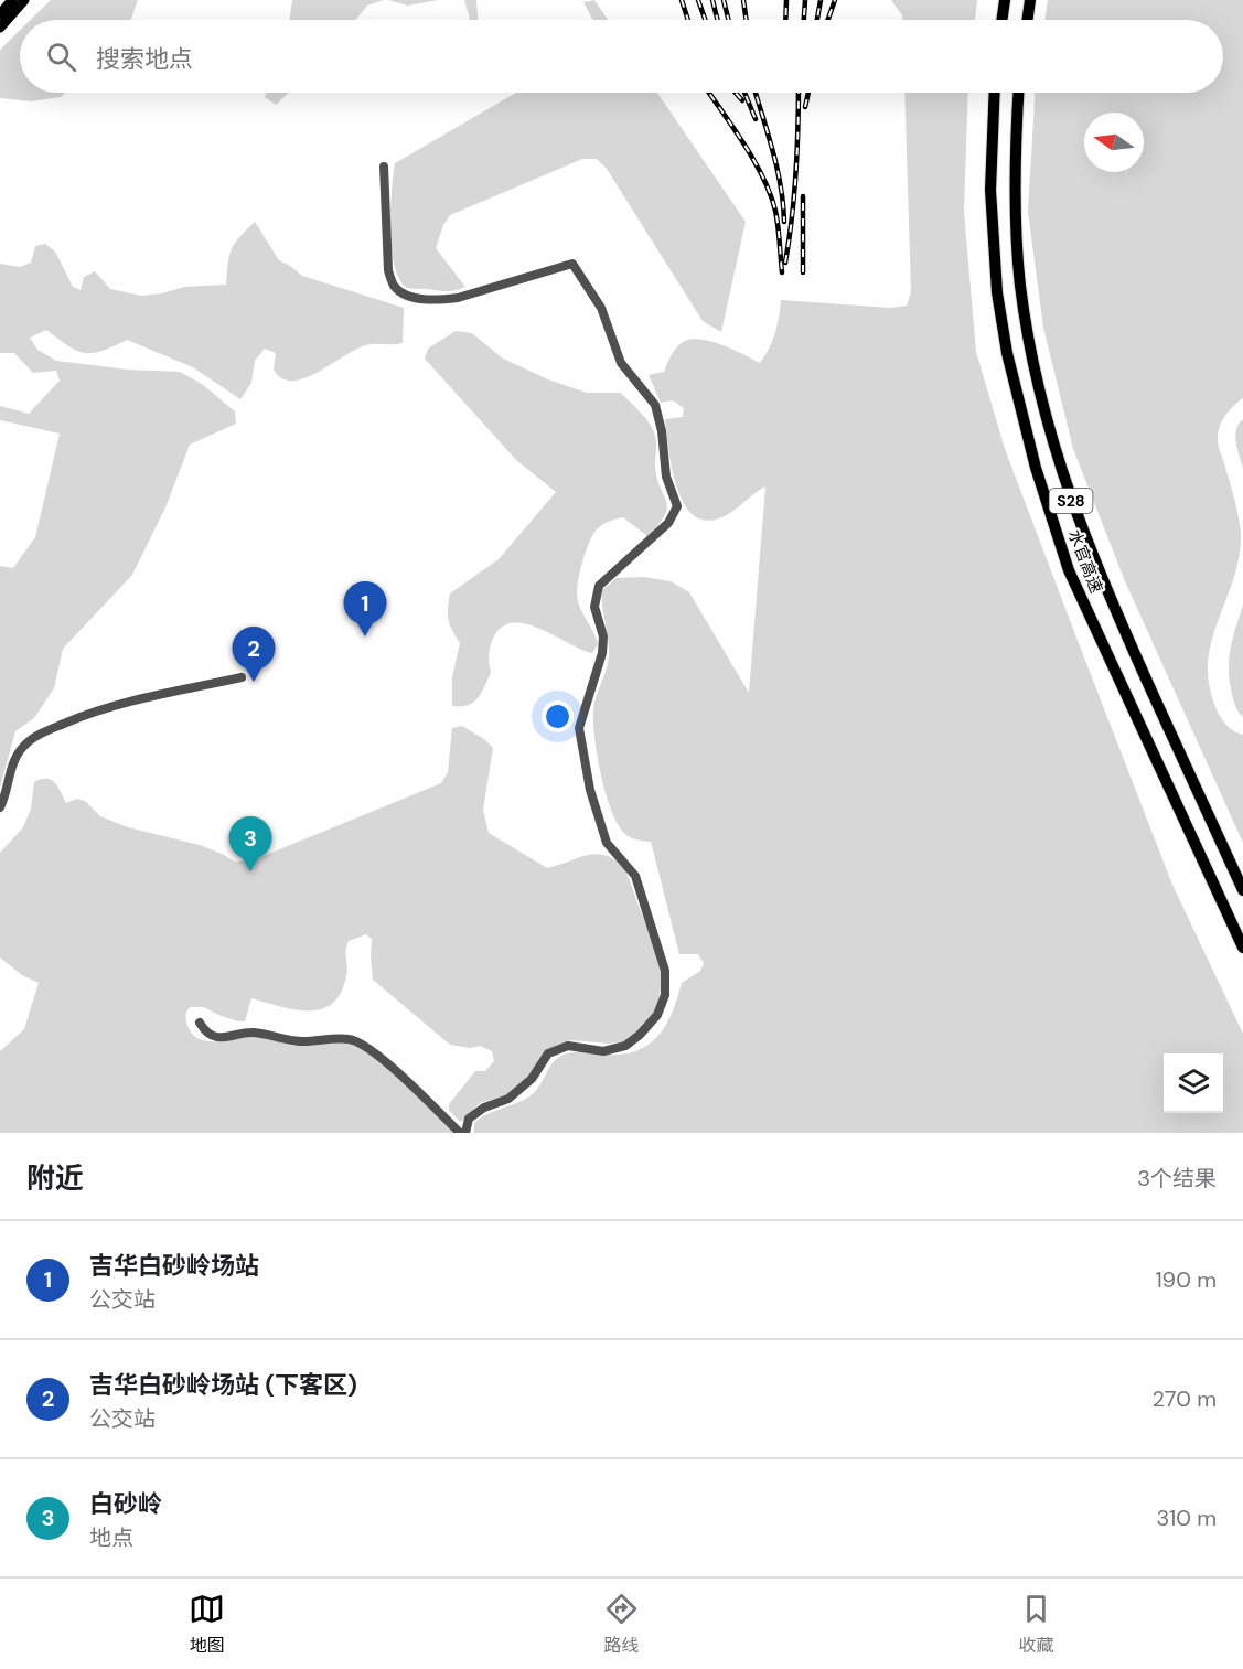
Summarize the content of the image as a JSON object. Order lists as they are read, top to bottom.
{
  "streets": {
    "highway": ["S28", "水官高速"]
  },
  "north": "left",
  "page": {
    "search": "搜索地点",
    "pins": ["1", "2", "3"],
    "heading": ["附近", "3个结果"],
    "list": [
      {
        "mark": "1",
        "name": "吉华白砂岭场站",
        "note": "公交站",
        "value": "190 m"
      },
      {
        "mark": "2",
        "name": "吉华白砂岭场站 (下客区)",
        "note": "公交站",
        "value": "270 m"
      },
      {
        "mark": "3",
        "name": "白砂岭",
        "note": "地点",
        "value": "310 m"
      }
    ],
    "nav": ["地图", "路线", "收藏"]
  }
}
